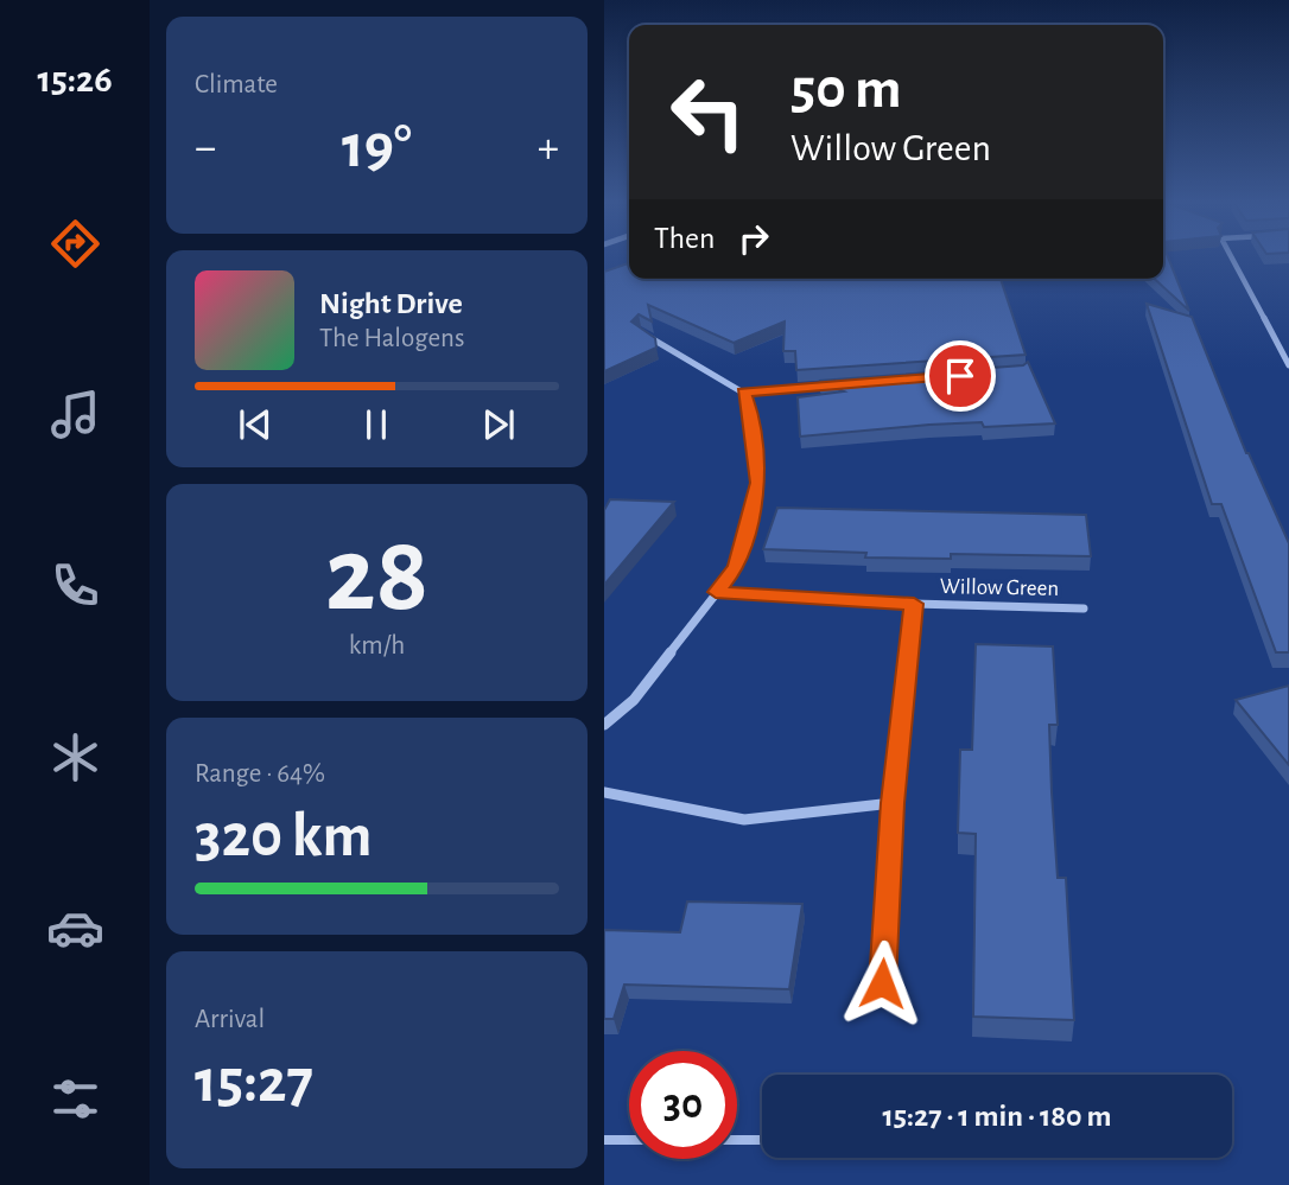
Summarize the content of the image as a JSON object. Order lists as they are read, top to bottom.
{
  "streets": {
    "street": ["Willow Green"]
  },
  "page": {
    "tabs": "15:26",
    "tile": [
      "Climate",
      ["28", "km/h"],
      ["Range · 64%", "320 km"],
      ["Arrival", "15:27"]
    ],
    "turn": ["50 m", "Willow Green"],
    "heat": ["−", "19°", "+"],
    "then": "Then",
    "song": ["Night Drive", "The Halogens"],
    "limit": "30",
    "trip": "15:27 · 1 min · 180 m"
  }
}
